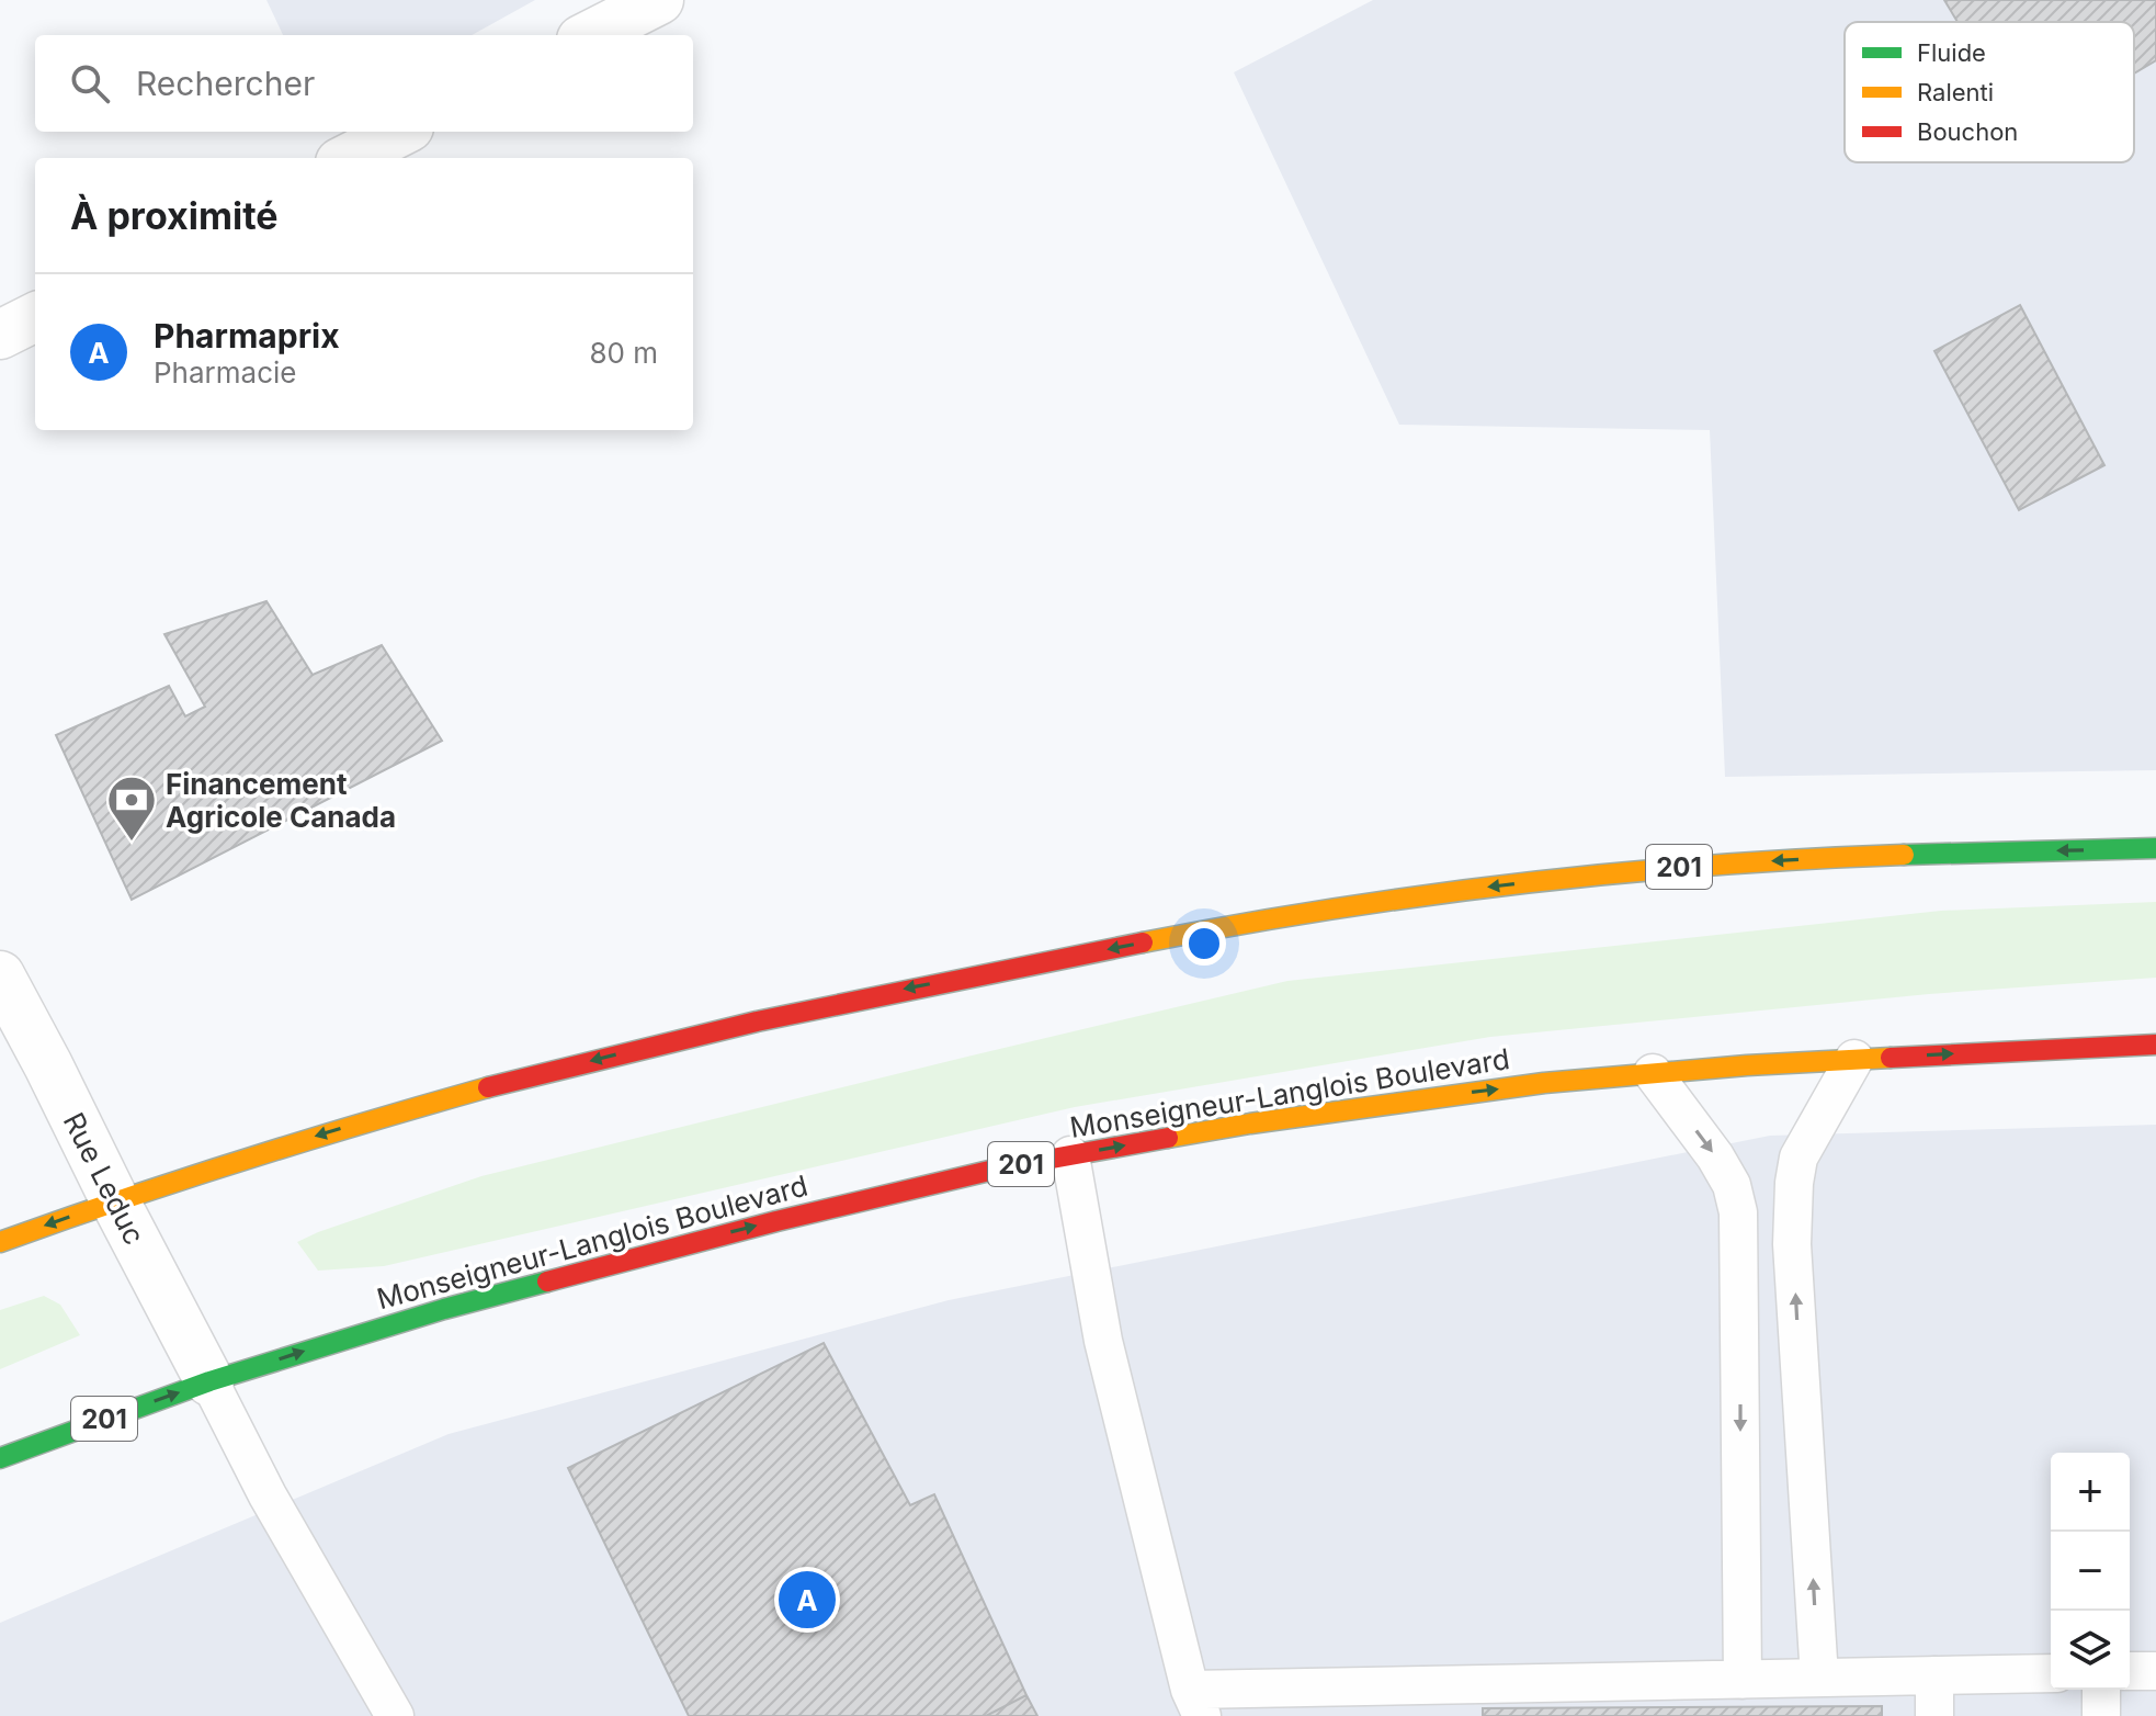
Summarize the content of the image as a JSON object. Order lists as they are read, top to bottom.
{
  "streets": {
    "highway": ["201", "Monseigneur-Langlois Boulevard"],
    "street": ["Rue Leduc"]
  },
  "crossings": [
    ["201", "Rue Leduc"],
    ["Monseigneur-Langlois Boulevard", "Rue Leduc"]
  ],
  "one_way": ["Monseigneur-Langlois Boulevard"],
  "places": {
    "bank": ["Financement Agricole Canada"]
  },
  "legend": ["Fluide", "Ralenti", "Bouchon"],
  "page": {
    "search": "Rechercher",
    "heading": "À proximité",
    "list": [
      {
        "mark": "A",
        "name": "Pharmaprix",
        "note": "Pharmacie",
        "value": "80 m"
      }
    ],
    "map_buttons": ["+", "−"],
    "pins": "A"
  }
}
